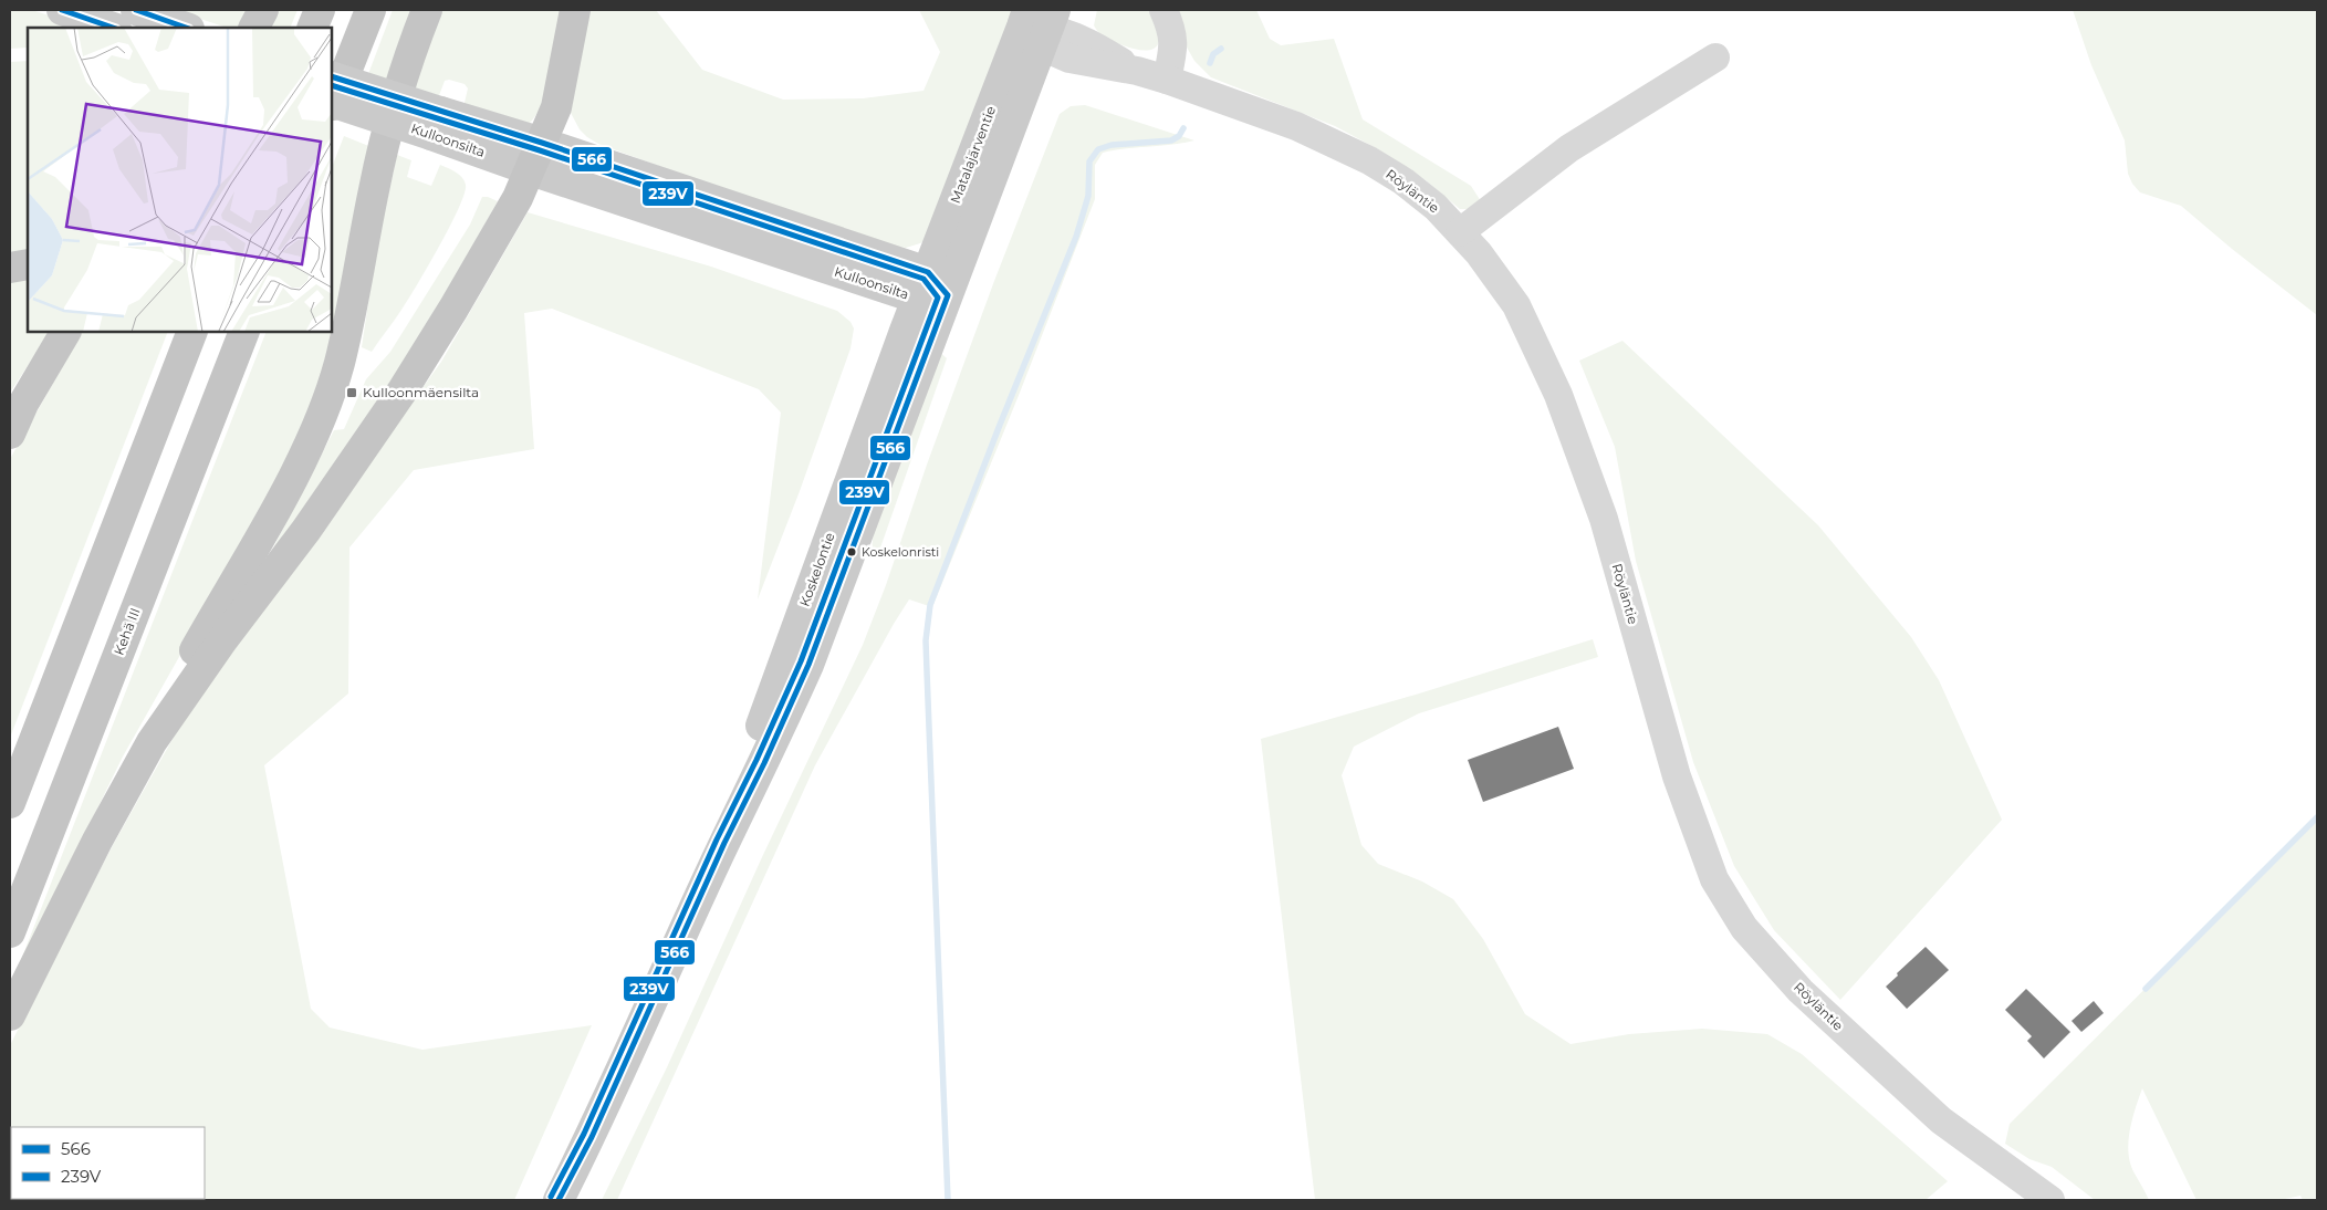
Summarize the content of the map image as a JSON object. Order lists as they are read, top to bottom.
{
  "streets": {
    "highway": ["Kehä III"],
    "main road": ["Kulloonsilta", "Matalajärventie", "Koskelontie"],
    "street": ["Röyläntie"]
  },
  "crossings": [
    ["Kulloonsilta", "Matalajärventie"],
    ["Kulloonsilta", "Koskelontie"],
    ["Matalajärventie", "Röyläntie"],
    ["Matalajärventie", "Koskelontie"]
  ],
  "places": {
    "transit": ["Kulloonmäensilta"],
    "other": ["Koskelonristi"]
  },
  "lines": ["transit line 566", "transit line 239V"],
  "legend": ["566", "239V"]
}
